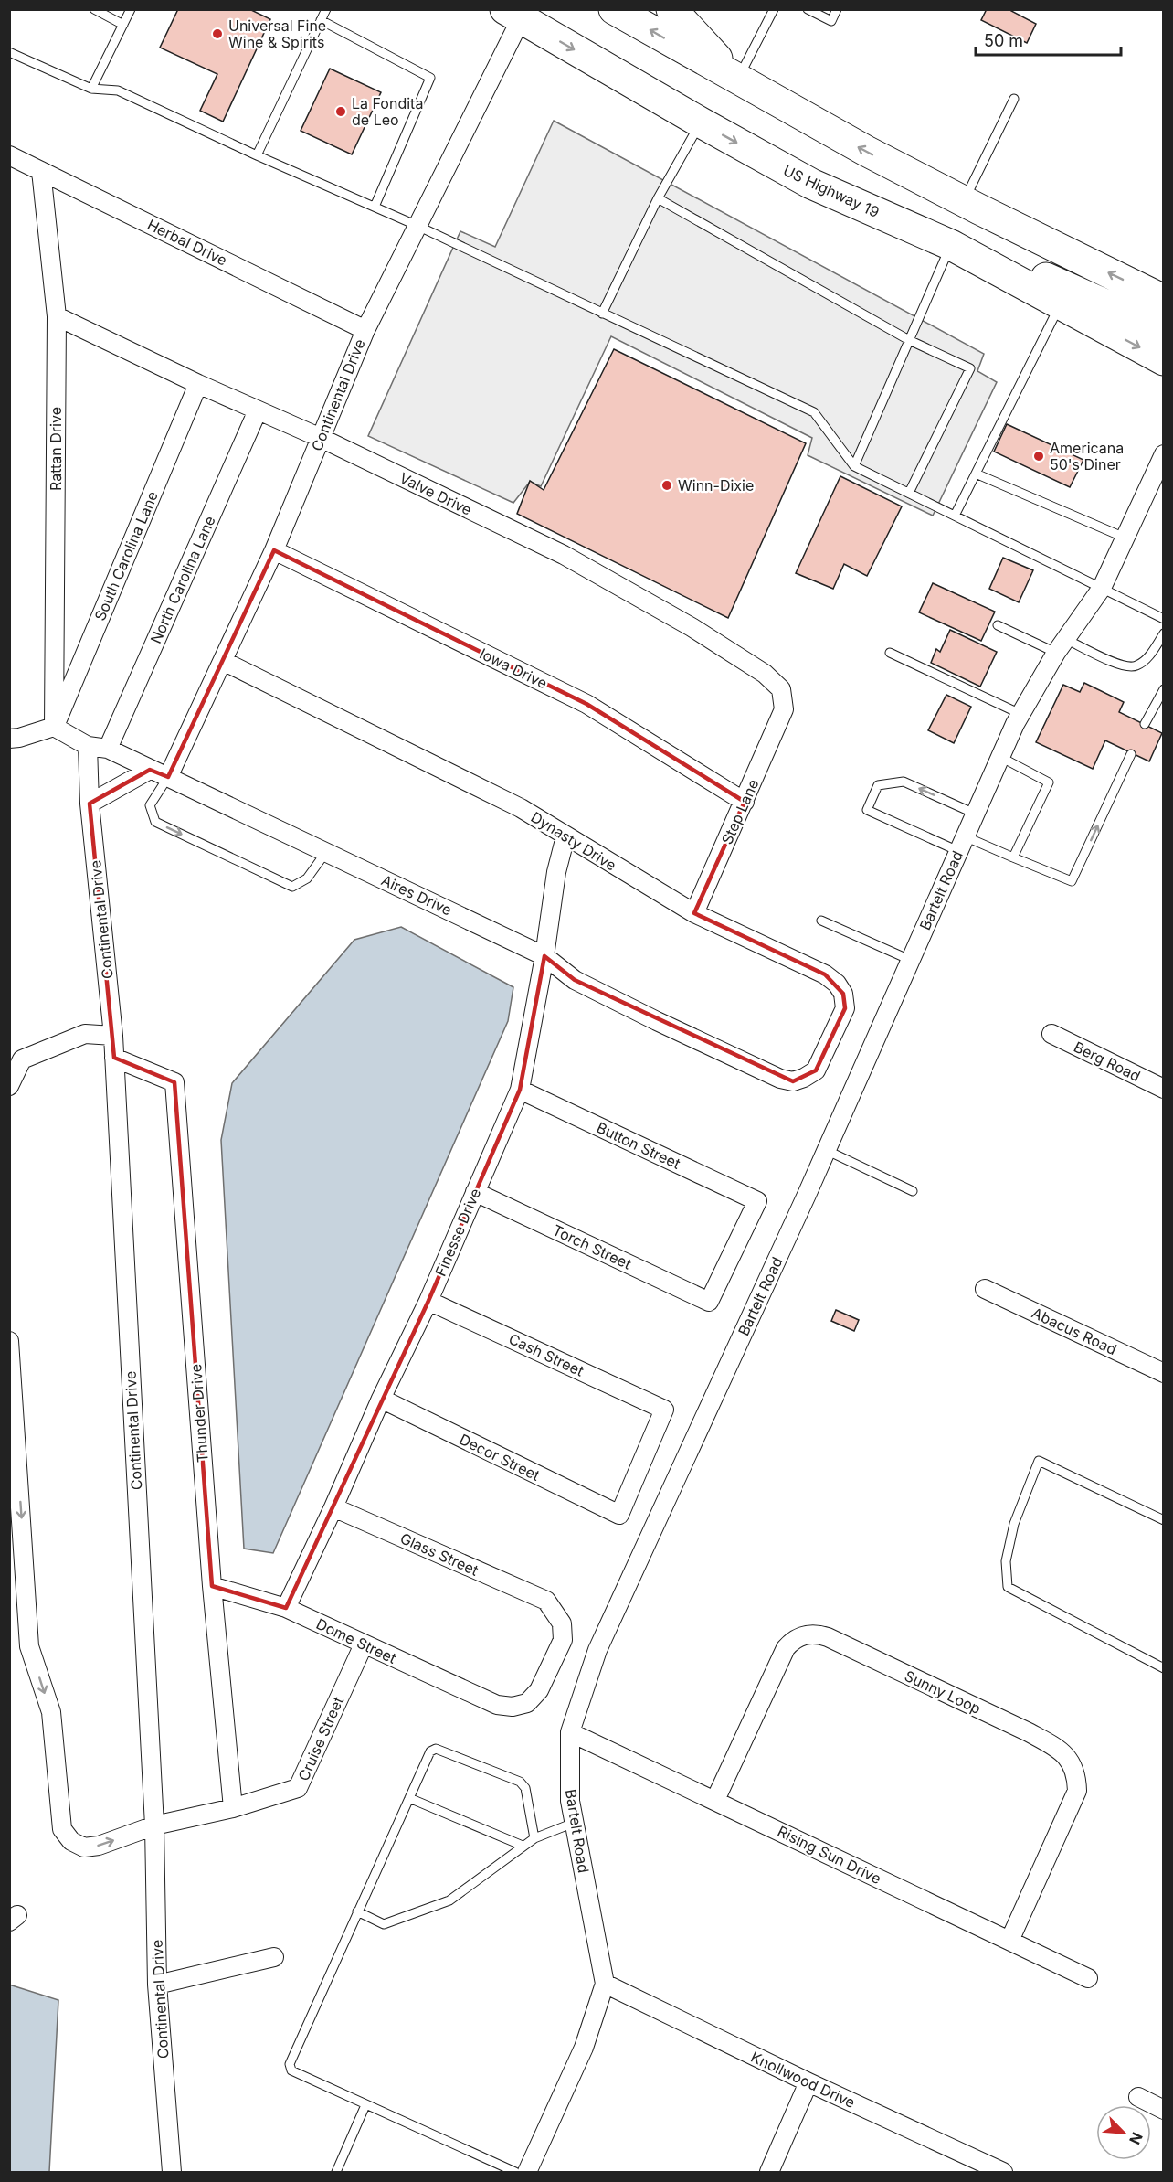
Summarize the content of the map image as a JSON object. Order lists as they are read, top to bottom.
{
  "streets": {
    "highway": ["US Highway 19"],
    "street": [
      "Herbal Drive",
      "Continental Drive",
      "Rattan Drive",
      "Valve Drive",
      "South Carolina Lane",
      "North Carolina Lane",
      "Iowa Drive",
      "Step Lane",
      "Dynasty Drive",
      "Bartelt Road",
      "Aires Drive",
      "Berg Road",
      "Button Street",
      "Finesse Drive",
      "Torch Street",
      "Abacus Road",
      "Cash Street",
      "Thunder Drive",
      "Decor Street",
      "Glass Street",
      "Dome Street",
      "Sunny Loop",
      "Cruise Street",
      "Rising Sun Drive",
      "Knollwood Drive"
    ]
  },
  "crossings": [
    ["US Highway 19", "Continental Drive"],
    ["Herbal Drive", "Continental Drive"],
    ["Herbal Drive", "Rattan Drive"],
    ["Continental Drive", "Valve Drive"],
    ["Continental Drive", "Iowa Drive"],
    ["Continental Drive", "Dynasty Drive"],
    ["Continental Drive", "Aires Drive"],
    ["Continental Drive", "Thunder Drive"],
    ["Continental Drive", "Cruise Street"],
    ["Rattan Drive", "Valve Drive"],
    ["Rattan Drive", "South Carolina Lane"],
    ["Rattan Drive", "Aires Drive"],
    ["Valve Drive", "South Carolina Lane"],
    ["Valve Drive", "North Carolina Lane"],
    ["Valve Drive", "Step Lane"],
    ["South Carolina Lane", "Aires Drive"],
    ["North Carolina Lane", "Aires Drive"],
    ["Iowa Drive", "Step Lane"],
    ["Step Lane", "Dynasty Drive"],
    ["Dynasty Drive", "Aires Drive"],
    ["Dynasty Drive", "Finesse Drive"],
    ["Bartelt Road", "Rising Sun Drive"],
    ["Bartelt Road", "Knollwood Drive"],
    ["Aires Drive", "Finesse Drive"],
    ["Button Street", "Finesse Drive"],
    ["Button Street", "Torch Street"],
    ["Finesse Drive", "Torch Street"],
    ["Finesse Drive", "Cash Street"],
    ["Finesse Drive", "Decor Street"],
    ["Finesse Drive", "Glass Street"],
    ["Finesse Drive", "Dome Street"],
    ["Cash Street", "Decor Street"],
    ["Thunder Drive", "Dome Street"],
    ["Thunder Drive", "Cruise Street"],
    ["Glass Street", "Dome Street"],
    ["Dome Street", "Cruise Street"],
    ["Sunny Loop", "Rising Sun Drive"]
  ],
  "places": [
    "Universal Fine Wine & Spirits",
    "La Fondita de Leo",
    "Americana 50's Diner",
    "Winn-Dixie"
  ],
  "scale_bar": "50 m",
  "north": "bottom right"
}
